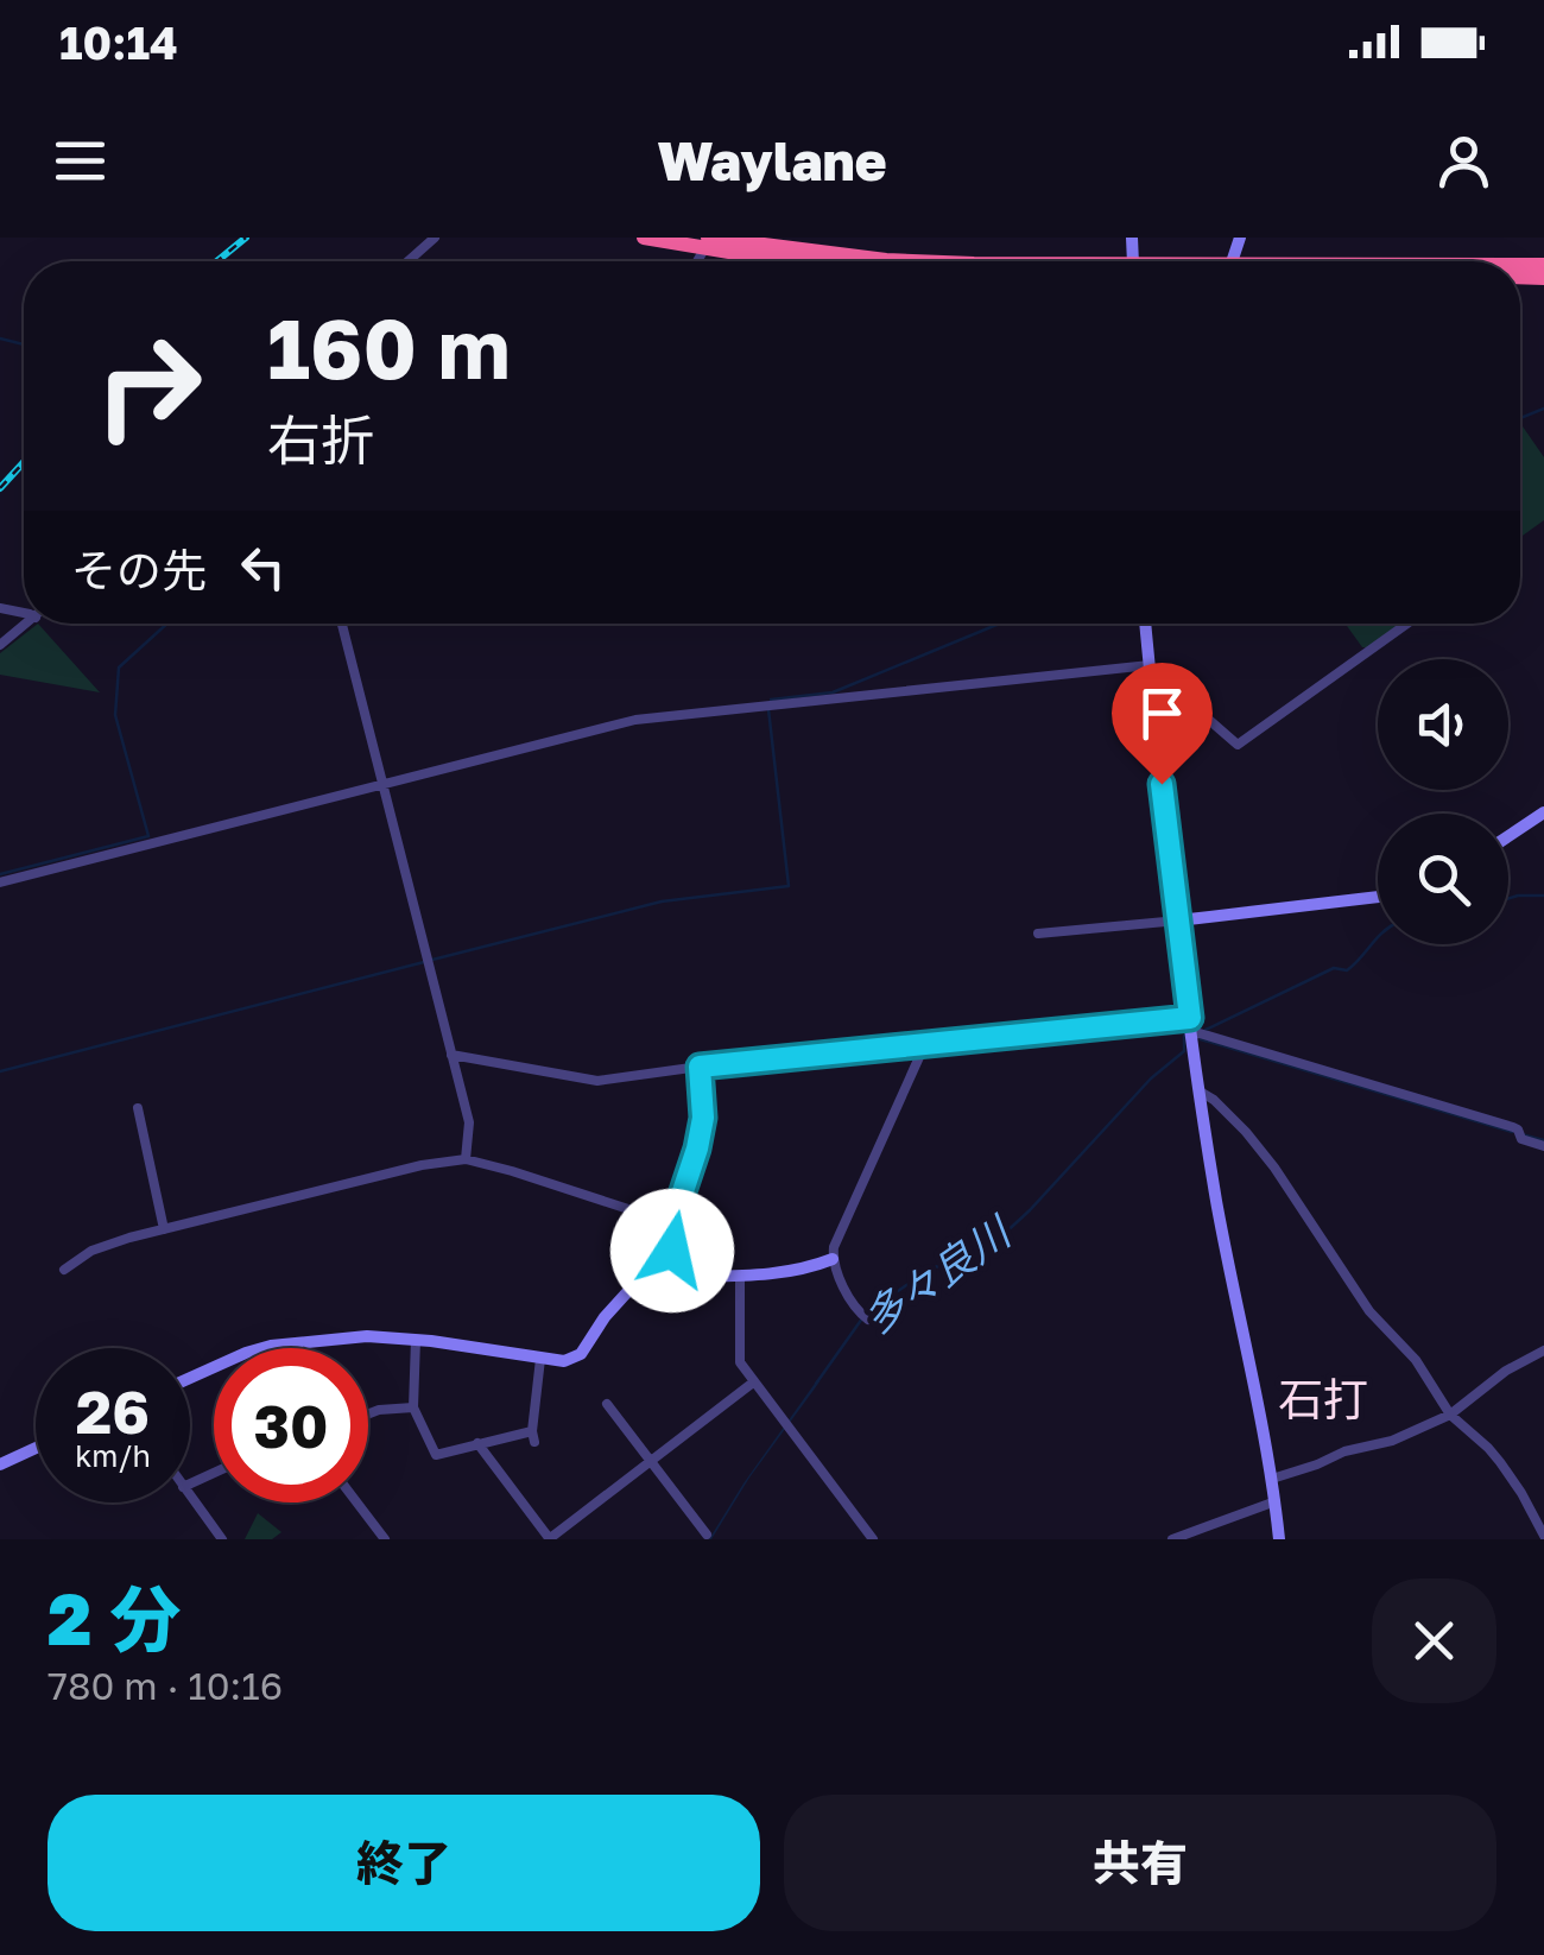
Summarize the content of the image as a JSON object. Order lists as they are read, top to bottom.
{
  "districts": ["石打"],
  "water": ["多々良川"],
  "page": {
    "status": "10:14",
    "header": "Waylane",
    "turn": ["160 m", "右折"],
    "then": "その先",
    "speed": "26 km/h",
    "limit": "30",
    "heading": ["2 分", "780 m · 10:16"],
    "buttons": ["終了", "共有"]
  }
}
